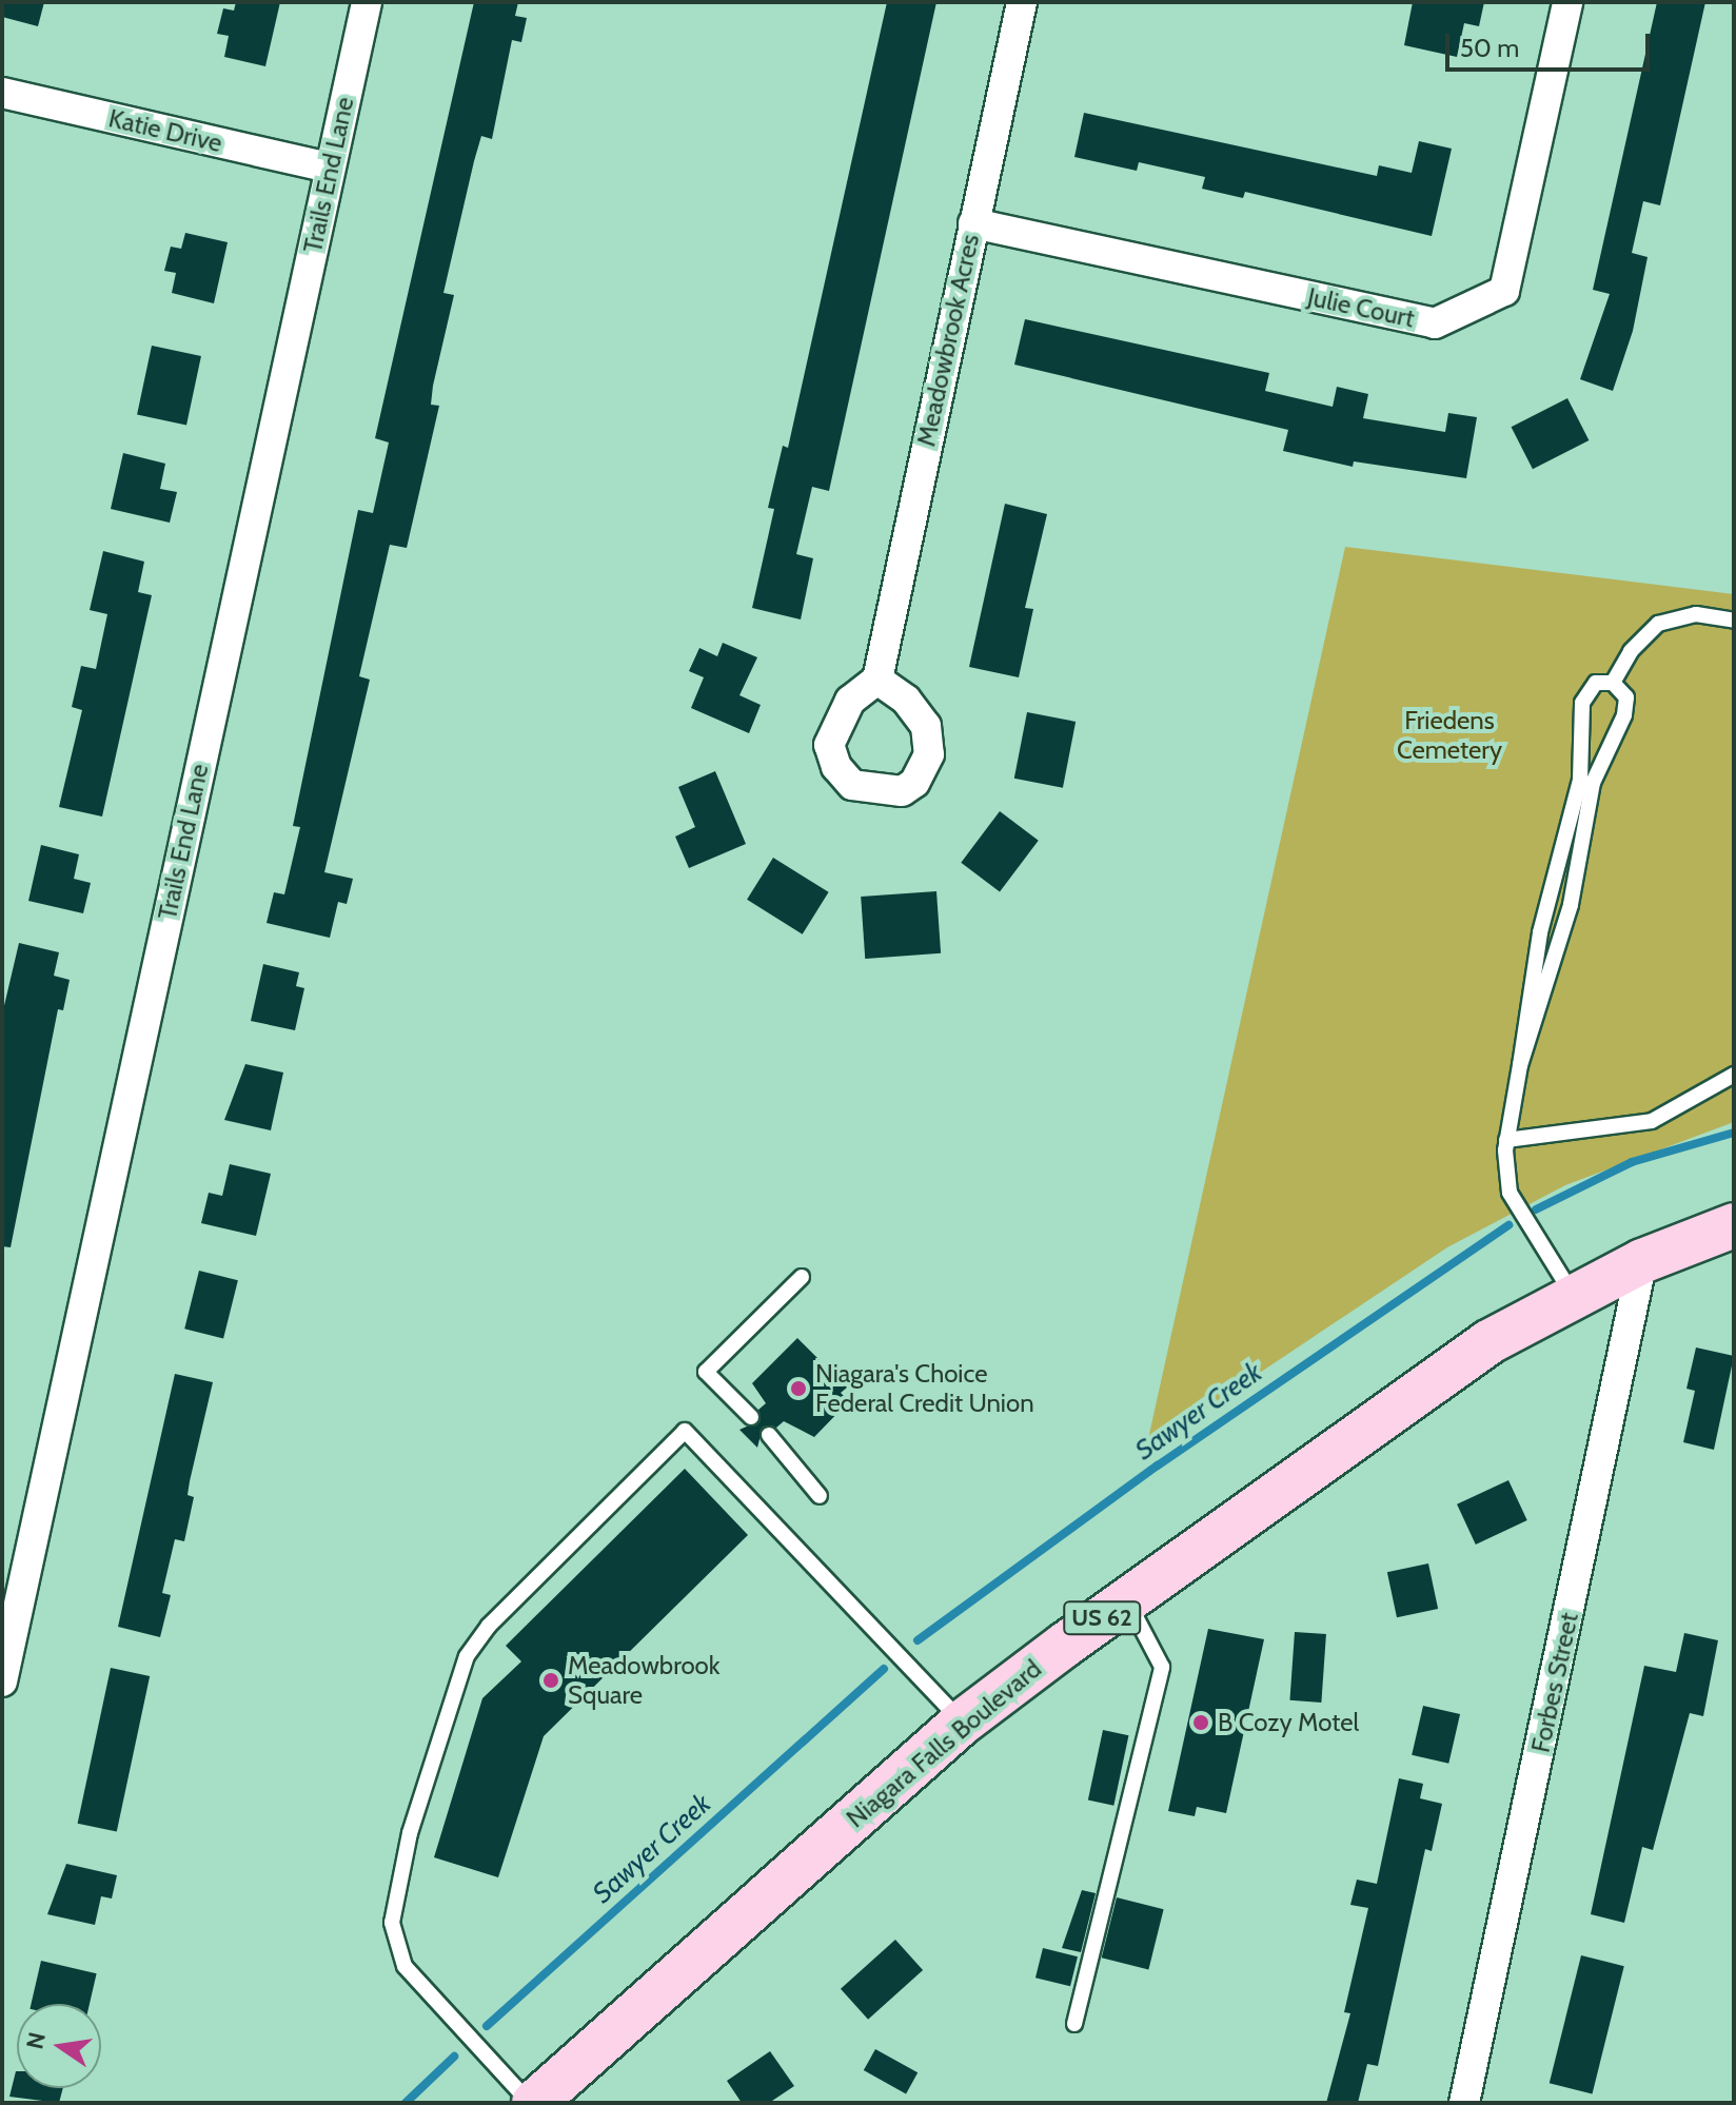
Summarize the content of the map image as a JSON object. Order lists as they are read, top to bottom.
{
  "streets": {
    "main road": ["US 62", "Niagara Falls Boulevard"],
    "street": [
      "Katie Drive",
      "Trails End Lane",
      "Julie Court",
      "Meadowbrook Acres",
      "Forbes Street"
    ]
  },
  "crossings": [
    ["Katie Drive", "Trails End Lane"],
    ["Julie Court", "Meadowbrook Acres"],
    ["Forbes Street", "Niagara Falls Boulevard"]
  ],
  "water": ["Sawyer Creek"],
  "parks": ["Friedens Cemetery"],
  "places": ["Niagara's Choice Federal Credit Union", "Meadowbrook Square", "B Cozy Motel"],
  "scale_bar": "50 m",
  "north": "left"
}
